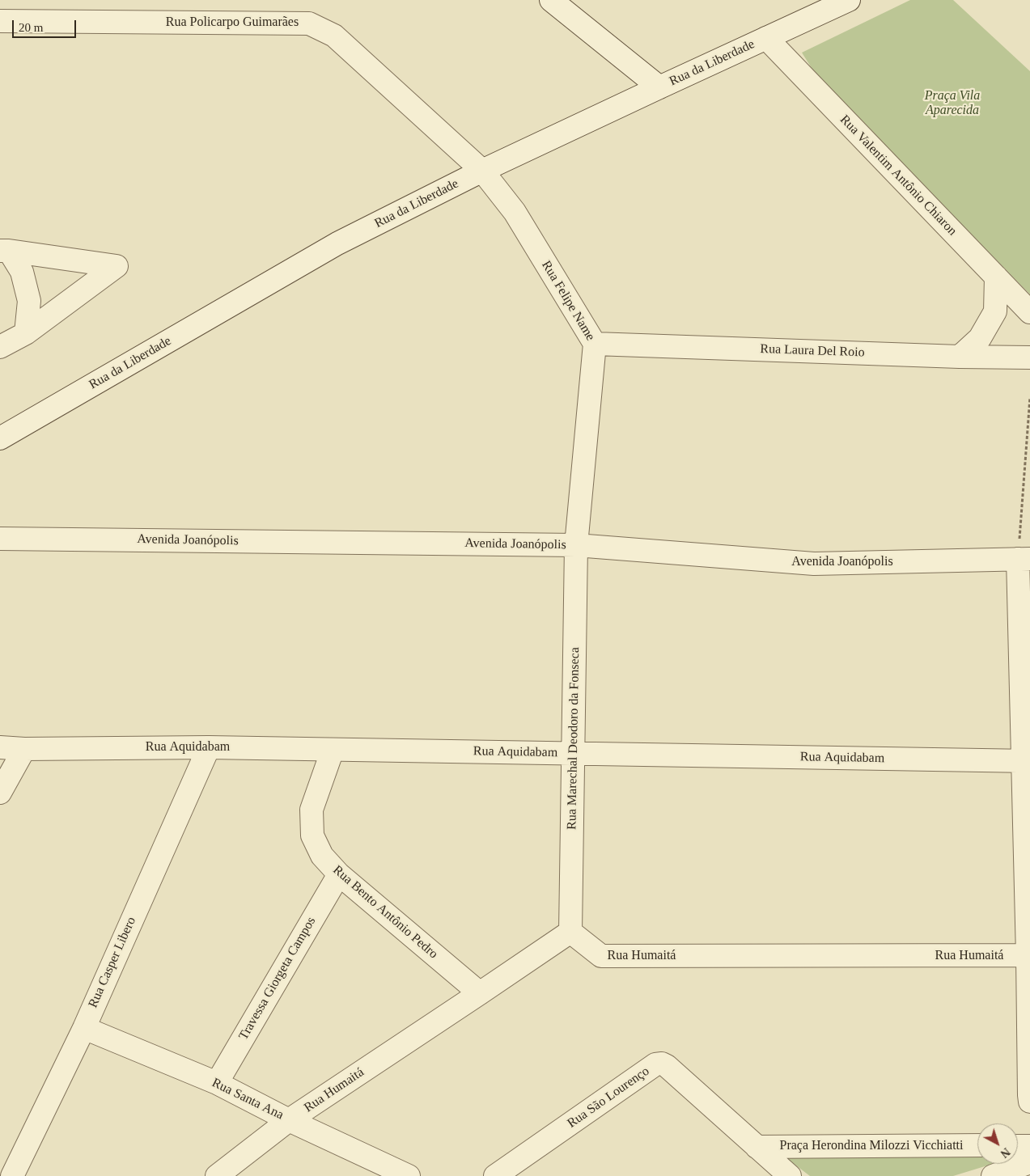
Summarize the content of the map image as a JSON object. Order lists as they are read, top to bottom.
{
  "streets": {
    "street": [
      "Rua Policarpo Guimarães",
      "Rua da Liberdade",
      "Rua Valentim Antônio Chiaron",
      "Rua Felipe Name",
      "Rua Laura Del Roio",
      "Avenida Joanópolis",
      "Rua Marechal Deodoro da Fonseca",
      "Rua Aquidabam",
      "Rua Bento Antônio Pedro",
      "Rua Humaitá",
      "Rua Casper Libero",
      "Travessa Giorgeta Campos",
      "Rua São Lourenço",
      "Rua Santa Ana",
      "Praça Herondina Milozzi Vicchiatti"
    ]
  },
  "crossings": [
    ["Rua Policarpo Guimarães", "Rua da Liberdade"],
    ["Rua Policarpo Guimarães", "Rua Felipe Name"],
    ["Rua da Liberdade", "Rua Valentim Antônio Chiaron"],
    ["Rua da Liberdade", "Rua Felipe Name"],
    ["Rua Felipe Name", "Rua Laura Del Roio"],
    ["Rua Felipe Name", "Avenida Joanópolis"],
    ["Rua Felipe Name", "Rua Marechal Deodoro da Fonseca"],
    ["Avenida Joanópolis", "Rua Marechal Deodoro da Fonseca"],
    ["Rua Marechal Deodoro da Fonseca", "Rua Aquidabam"],
    ["Rua Marechal Deodoro da Fonseca", "Rua Humaitá"],
    ["Rua Aquidabam", "Rua Bento Antônio Pedro"],
    ["Rua Aquidabam", "Rua Casper Libero"],
    ["Rua Bento Antônio Pedro", "Rua Humaitá"],
    ["Rua Bento Antônio Pedro", "Travessa Giorgeta Campos"],
    ["Rua Humaitá", "Rua Santa Ana"],
    ["Rua Casper Libero", "Rua Santa Ana"],
    ["Travessa Giorgeta Campos", "Rua Santa Ana"],
    ["Rua São Lourenço", "Praça Herondina Milozzi Vicchiatti"]
  ],
  "parks": ["Praça Vila Aparecida"],
  "scale_bar": "20 m",
  "north": "bottom right"
}
